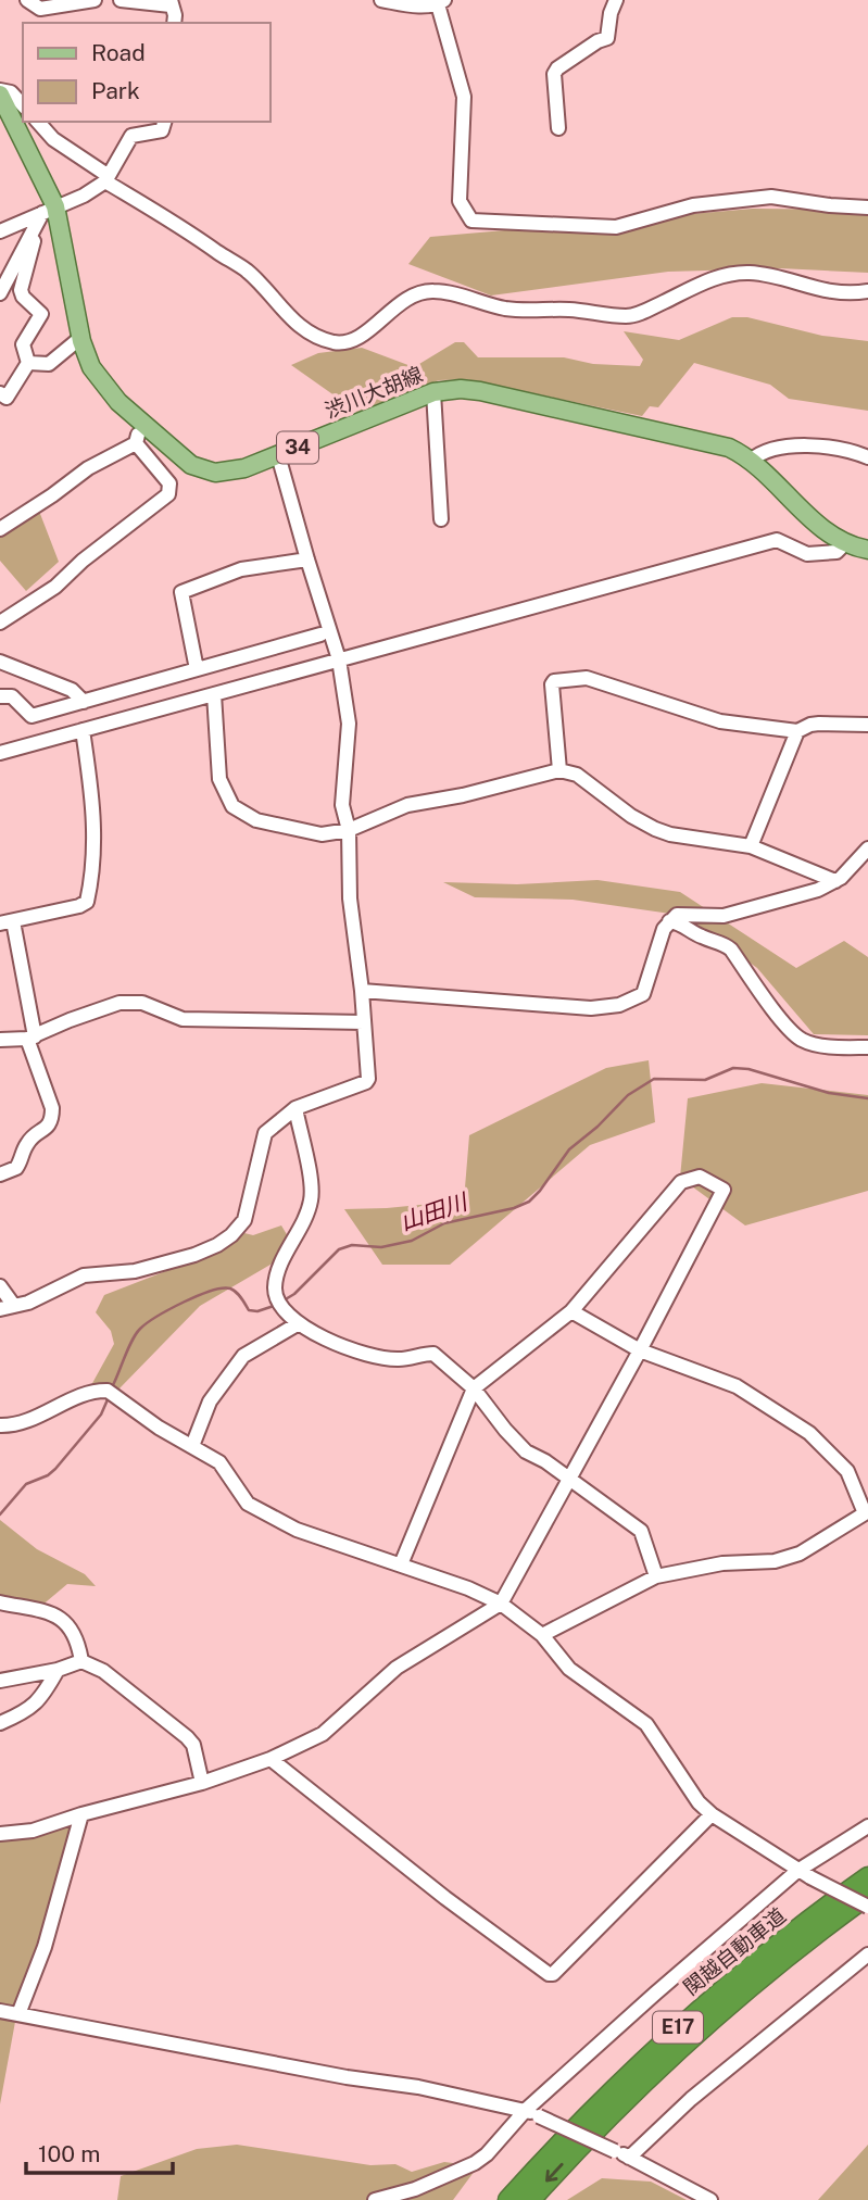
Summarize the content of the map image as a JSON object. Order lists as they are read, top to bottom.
{
  "streets": {
    "highway": ["関越自動車道", "E17"],
    "main road": ["渋川大胡線", "34"]
  },
  "crossings": [
    ["渋川大胡線", "34"]
  ],
  "water": ["山田川"],
  "legend": ["Road", "Park"],
  "scale_bar": "100 m"
}
